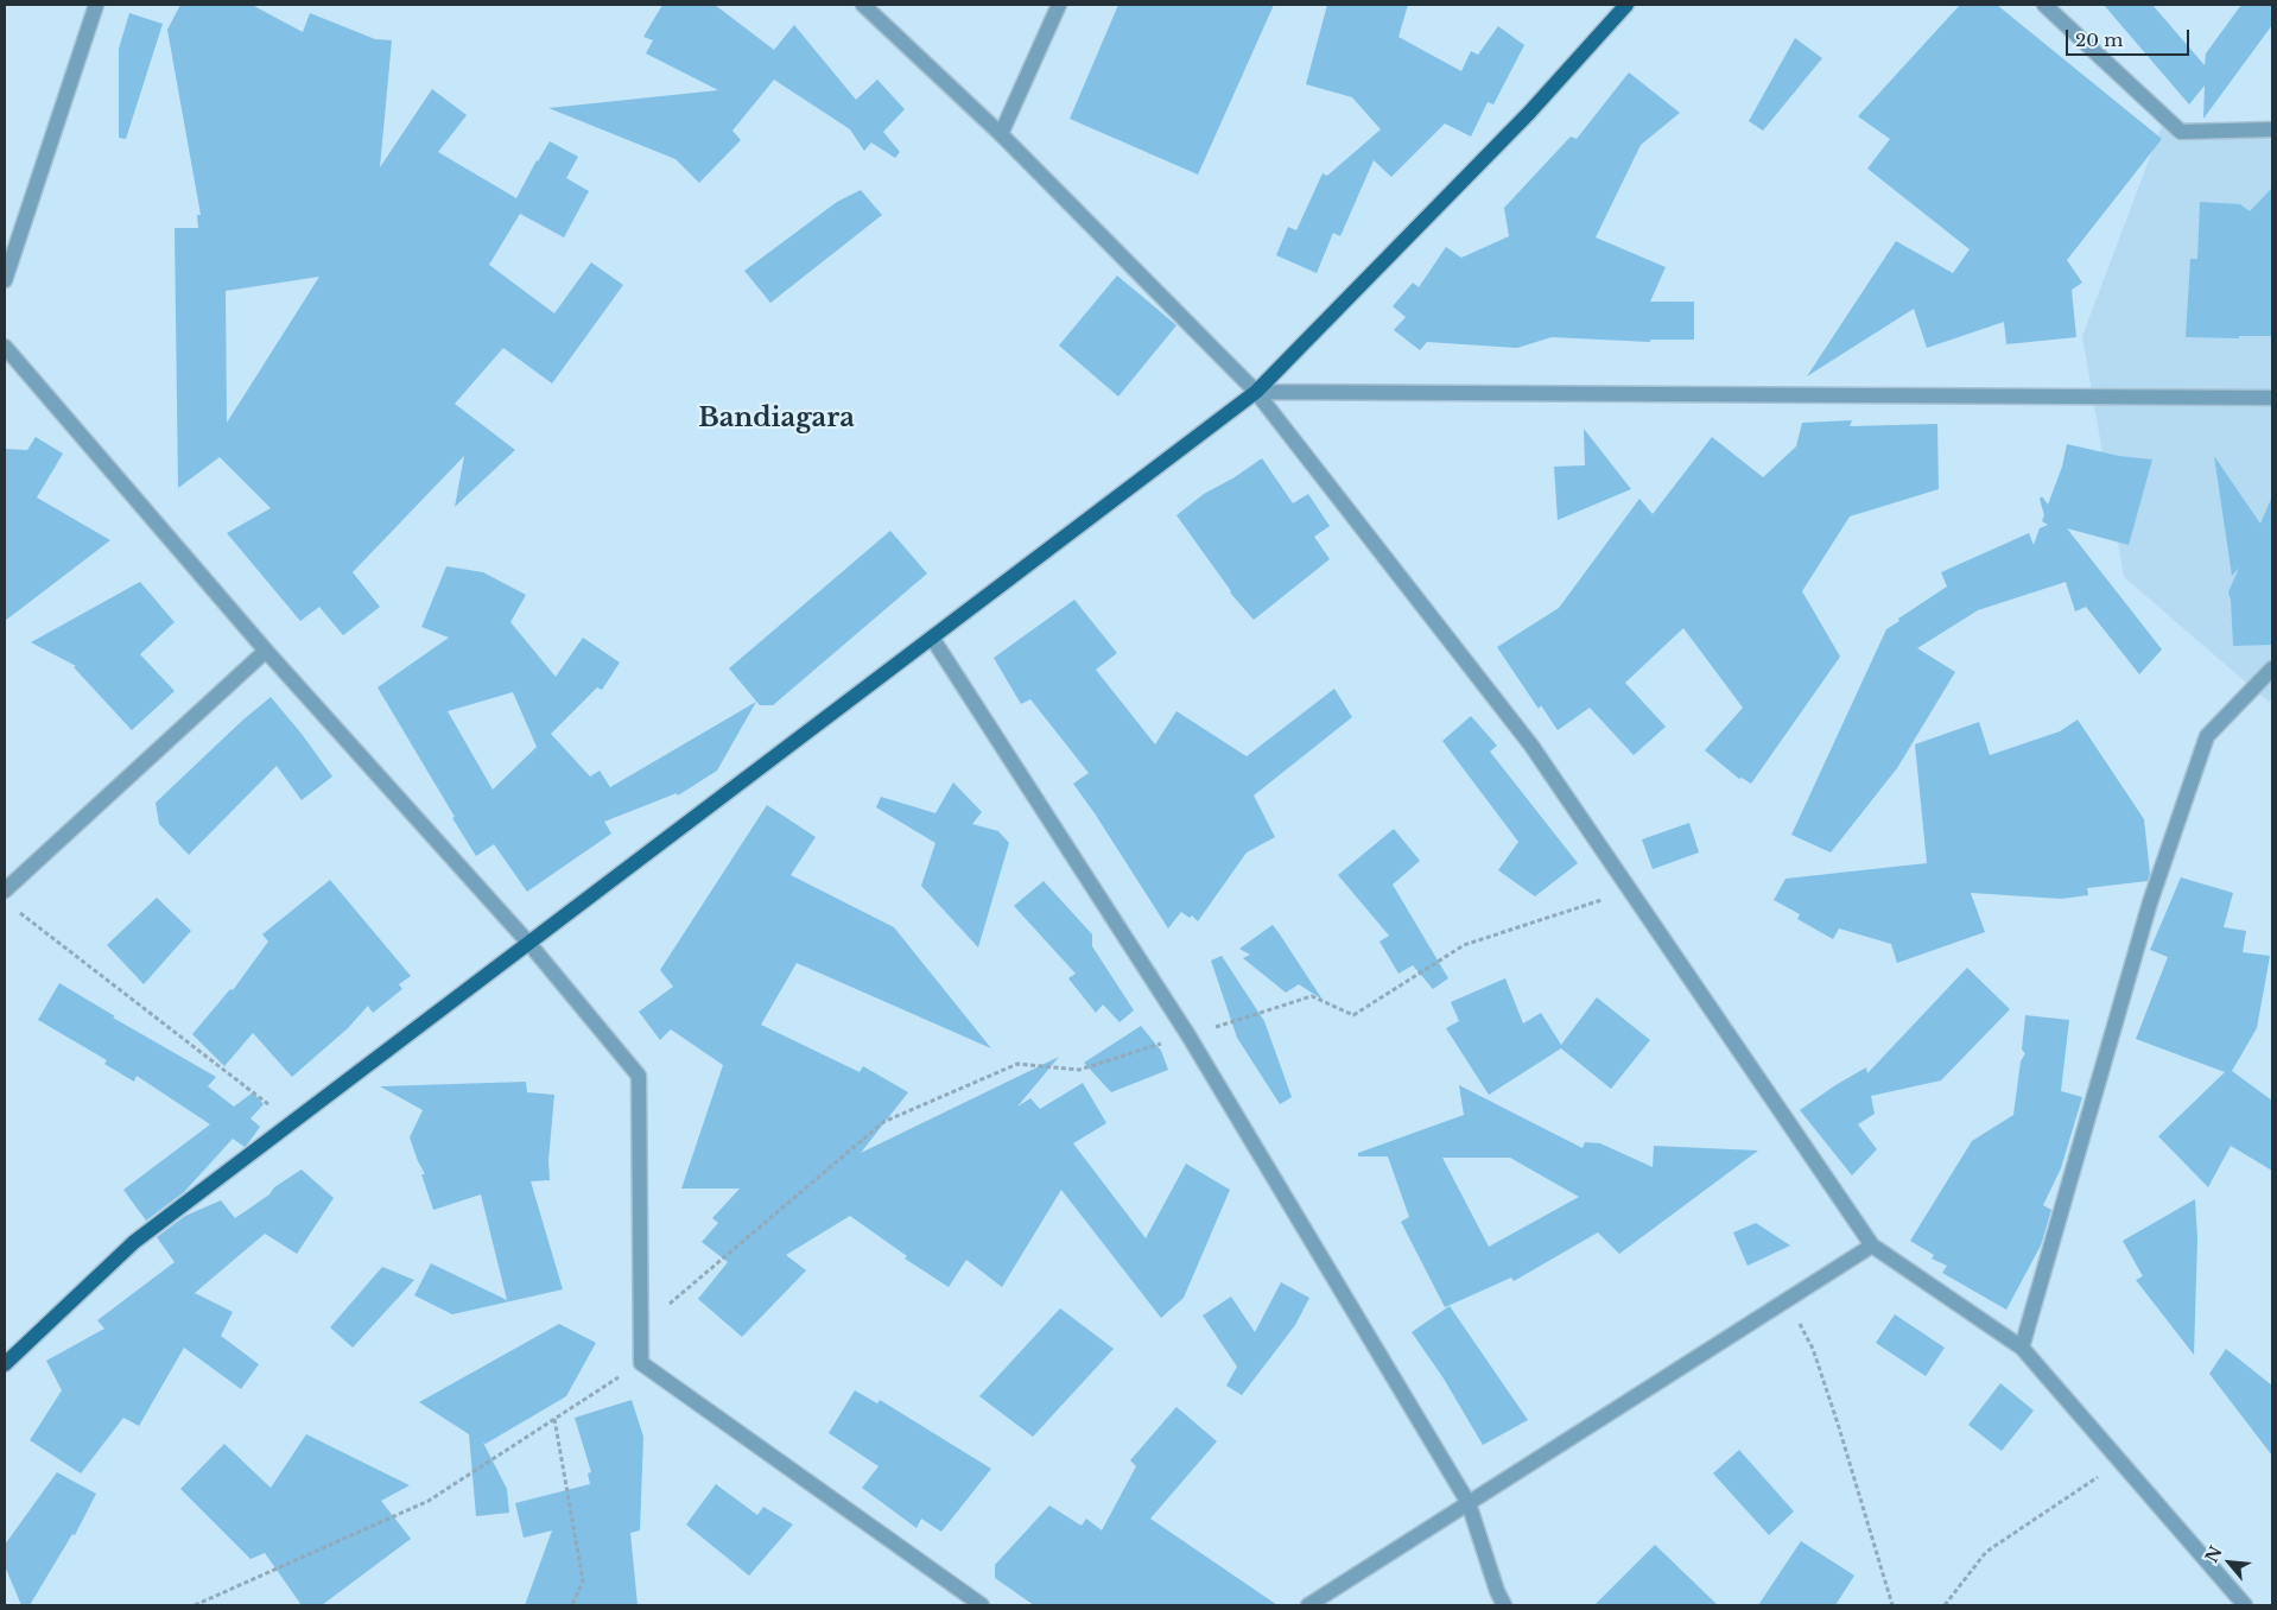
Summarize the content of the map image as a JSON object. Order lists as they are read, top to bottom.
{
  "districts": ["Bandiagara"],
  "scale_bar": "20 m",
  "north": "top left"
}
